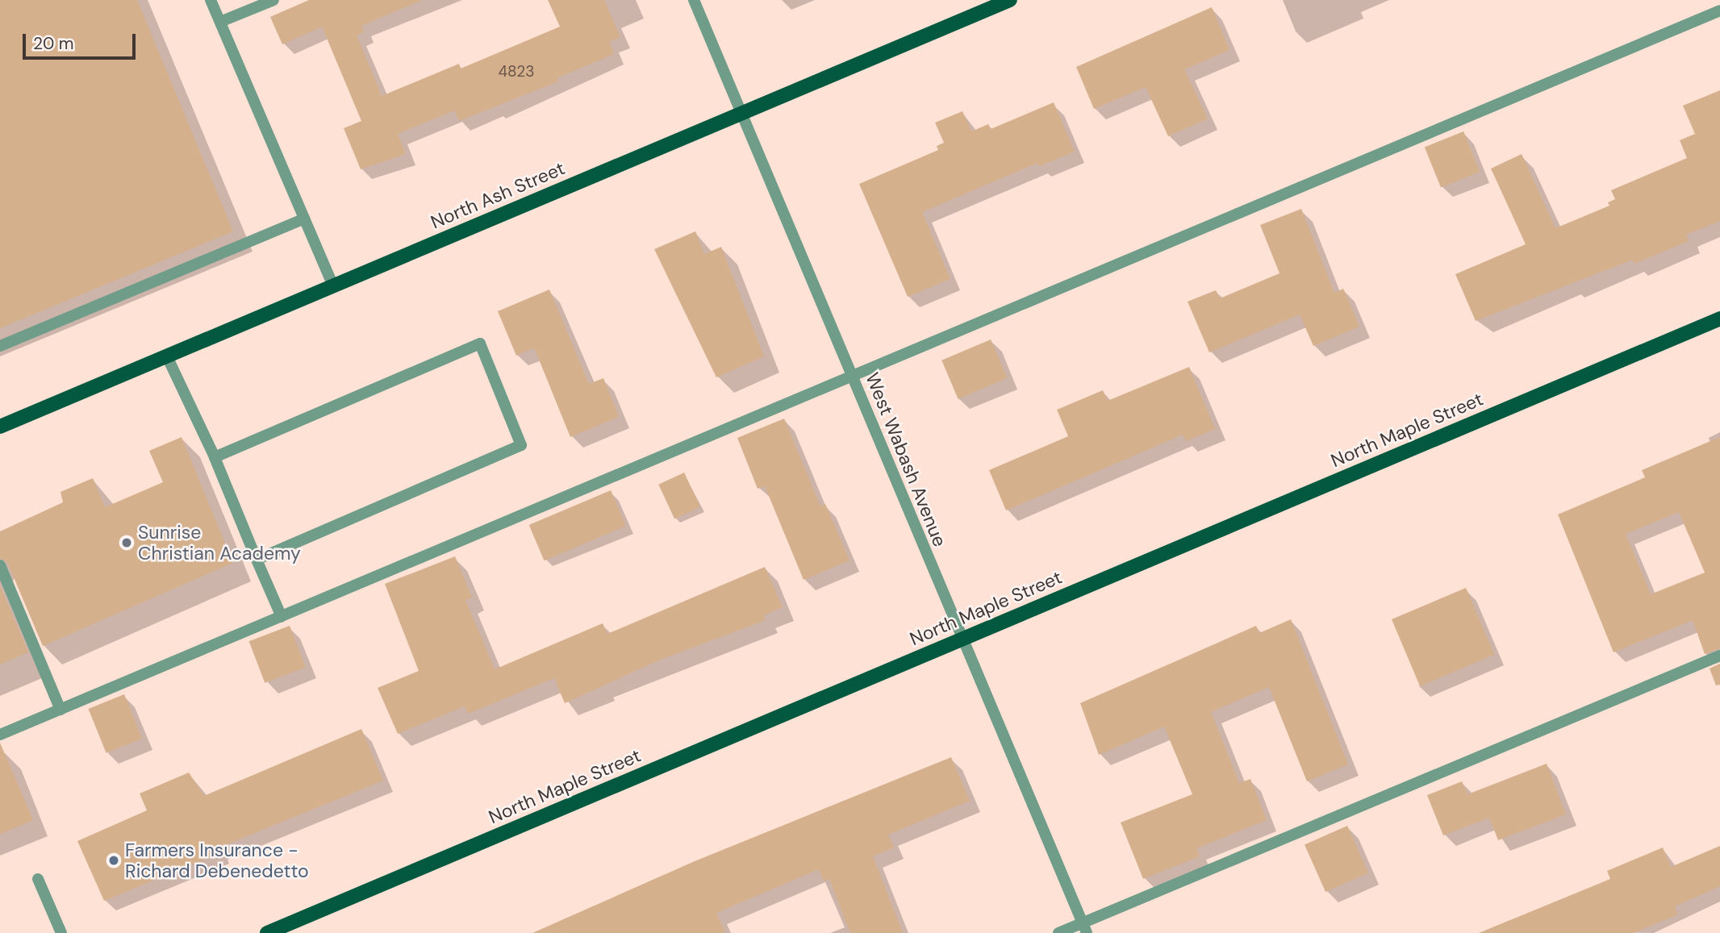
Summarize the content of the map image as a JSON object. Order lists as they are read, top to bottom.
{
  "streets": {
    "main road": ["North Ash Street", "North Maple Street"],
    "street": ["West Wabash Avenue"]
  },
  "crossings": [
    ["North Ash Street", "West Wabash Avenue"],
    ["North Maple Street", "West Wabash Avenue"]
  ],
  "places": ["Sunrise Christian Academy", "Farmers Insurance - Richard Debenedetto"],
  "house_numbers": ["4823"],
  "scale_bar": "20 m"
}
